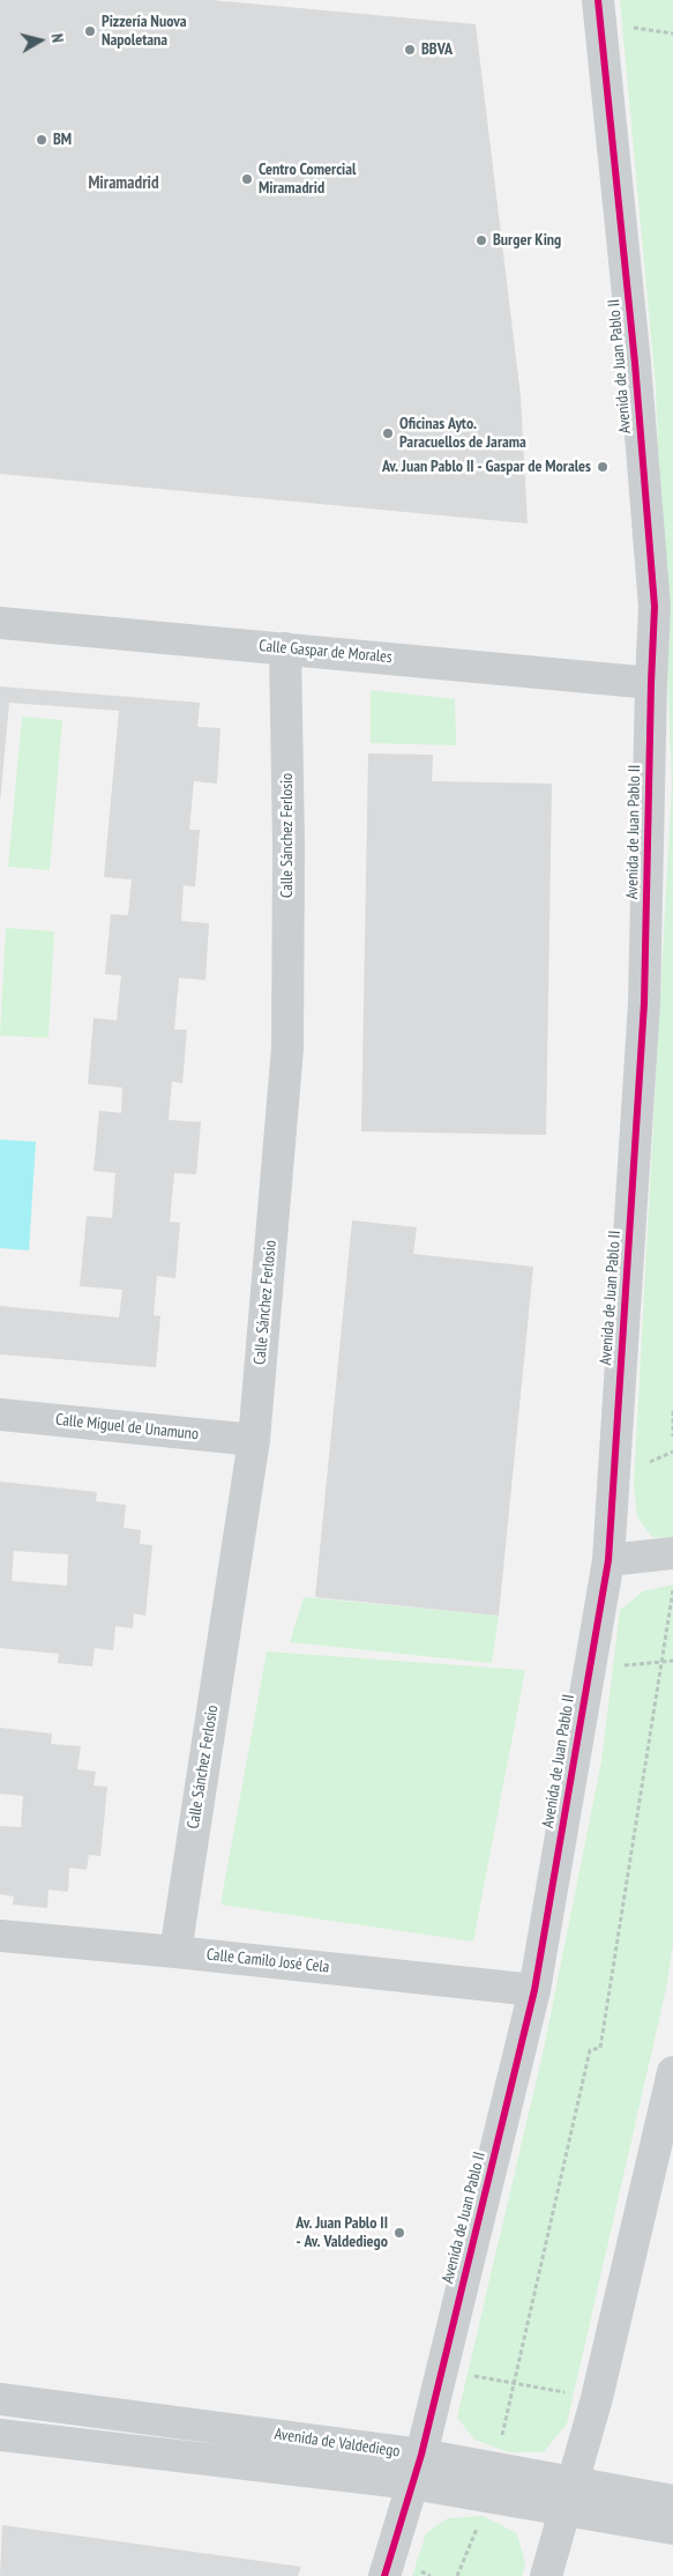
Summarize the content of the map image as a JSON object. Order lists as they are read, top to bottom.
{
  "streets": {
    "street": [
      "Avenida de Juan Pablo II",
      "Calle Gaspar de Morales",
      "Calle Sánchez Ferlosio",
      "Calle Miguel de Unamuno",
      "Calle Camilo José Cela",
      "Avenida de Valdediego"
    ]
  },
  "crossings": [
    ["Avenida de Juan Pablo II", "Calle Gaspar de Morales"],
    ["Avenida de Juan Pablo II", "Calle Camilo José Cela"],
    ["Avenida de Juan Pablo II", "Avenida de Valdediego"],
    ["Calle Gaspar de Morales", "Calle Sánchez Ferlosio"],
    ["Calle Sánchez Ferlosio", "Calle Miguel de Unamuno"],
    ["Calle Sánchez Ferlosio", "Calle Camilo José Cela"]
  ],
  "districts": ["Miramadrid"],
  "places": [
    "Pizzería Nuova Napoletana",
    "BBVA",
    "BM",
    "Centro Comercial Miramadrid",
    "Burger King",
    "Oficinas Ayto. Paracuellos de Jarama",
    "Av. Juan Pablo II - Gaspar de Morales",
    "Av. Juan Pablo II - Av. Valdediego"
  ],
  "north": "right"
}
